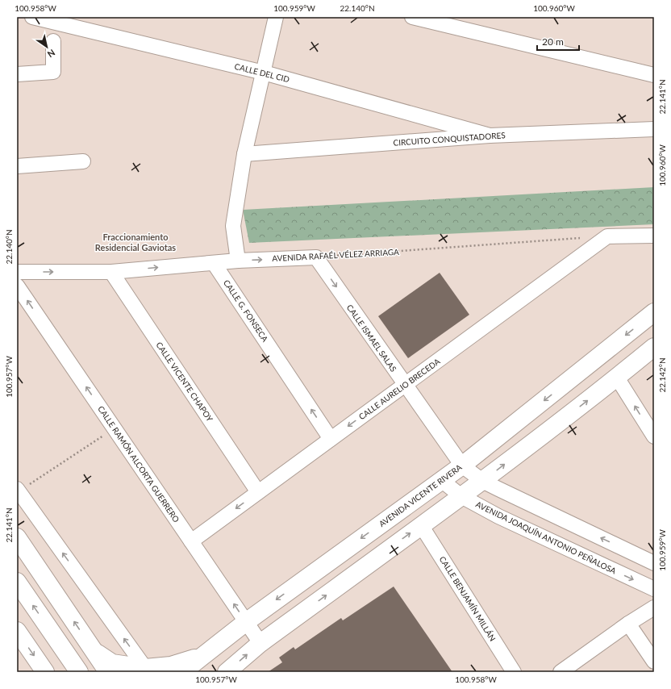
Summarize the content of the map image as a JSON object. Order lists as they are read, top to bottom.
{
  "streets": {
    "main road": ["AVENIDA VICENTE RIVERA"],
    "street": [
      "CALLE DEL CID",
      "CIRCUITO CONQUISTADORES",
      "AVENIDA RAFAÉL VÉLEZ ARRIAGA",
      "CALLE G. FONSECA",
      "CALLE ISMAEL SALAS",
      "CALLE VICENTE CHAPOY",
      "CALLE AURELIO BRECEDA",
      "CALLE RAMÓN ALCORTA GUERRERO",
      "AVENIDA JOAQUÍN ANTONIO PEÑALOSA",
      "CALLE BENJAMÍN MILLÁN"
    ]
  },
  "crossings": [
    ["CALLE DEL CID", "CIRCUITO CONQUISTADORES"],
    ["AVENIDA RAFAÉL VÉLEZ ARRIAGA", "CALLE G. FONSECA"],
    ["AVENIDA RAFAÉL VÉLEZ ARRIAGA", "CALLE ISMAEL SALAS"],
    ["AVENIDA RAFAÉL VÉLEZ ARRIAGA", "CALLE VICENTE CHAPOY"],
    ["CALLE G. FONSECA", "CALLE AURELIO BRECEDA"],
    ["CALLE ISMAEL SALAS", "CALLE AURELIO BRECEDA"],
    ["CALLE ISMAEL SALAS", "AVENIDA VICENTE RIVERA"],
    ["CALLE VICENTE CHAPOY", "CALLE AURELIO BRECEDA"],
    ["CALLE AURELIO BRECEDA", "CALLE RAMÓN ALCORTA GUERRERO"],
    ["CALLE RAMÓN ALCORTA GUERRERO", "AVENIDA VICENTE RIVERA"],
    ["AVENIDA VICENTE RIVERA", "AVENIDA JOAQUÍN ANTONIO PEÑALOSA"]
  ],
  "one_way": ["AVENIDA RAFAÉL VÉLEZ ARRIAGA", "CALLE G. FONSECA", "CALLE ISMAEL SALAS"],
  "districts": ["Fraccionamiento Residencial Gaviotas"],
  "scale_bar": "20 m",
  "north": "bottom right",
  "coordinates": [
    "100.958°W",
    "100.959°W",
    "22.140°N",
    "100.960°W",
    "22.141°N",
    "22.142°N",
    "100.957°W"
  ]
}
